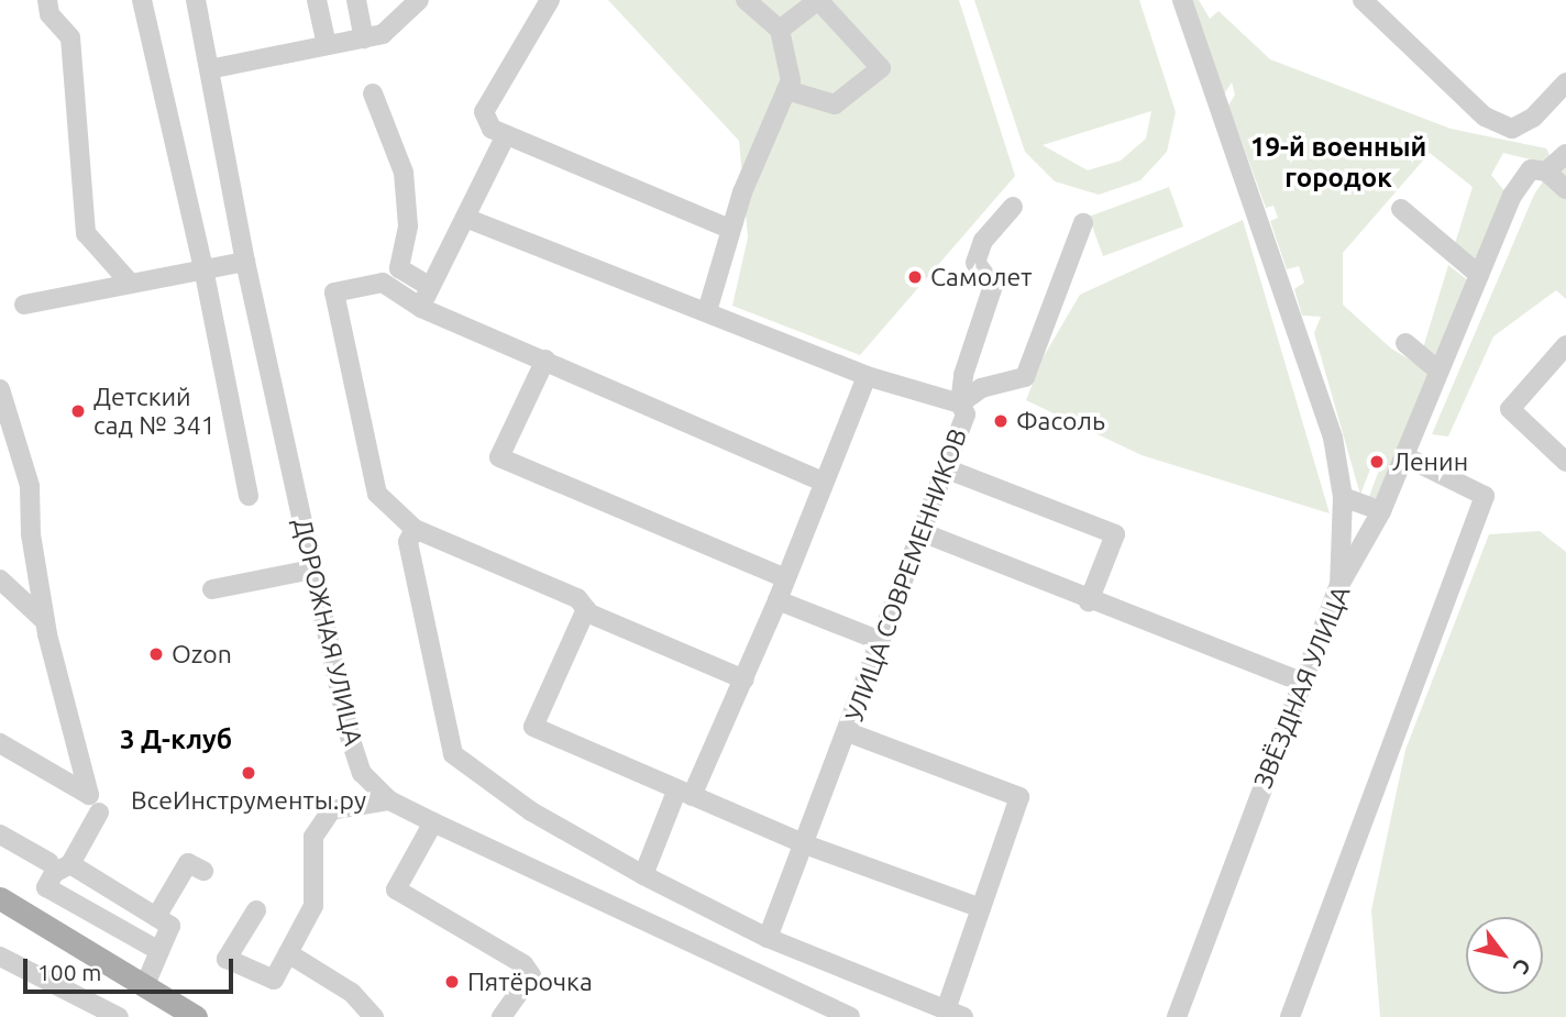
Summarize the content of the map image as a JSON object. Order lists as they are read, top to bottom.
{
  "streets": {
    "street": ["УЛИЦА СОВРЕМЕННИКОВ", "ДОРОЖНАЯ УЛИЦА", "ЗВЁЗДНАЯ УЛИЦА"]
  },
  "districts": ["19-й военный городок", "3 Д-клуб"],
  "places": [
    "Самолет",
    "Детский сад № 341",
    "Фасоль",
    "Ленин",
    "Ozon",
    "ВсеИнструменты.ру",
    "Пятёрочка"
  ],
  "scale_bar": "100 m",
  "north": "bottom right"
}
